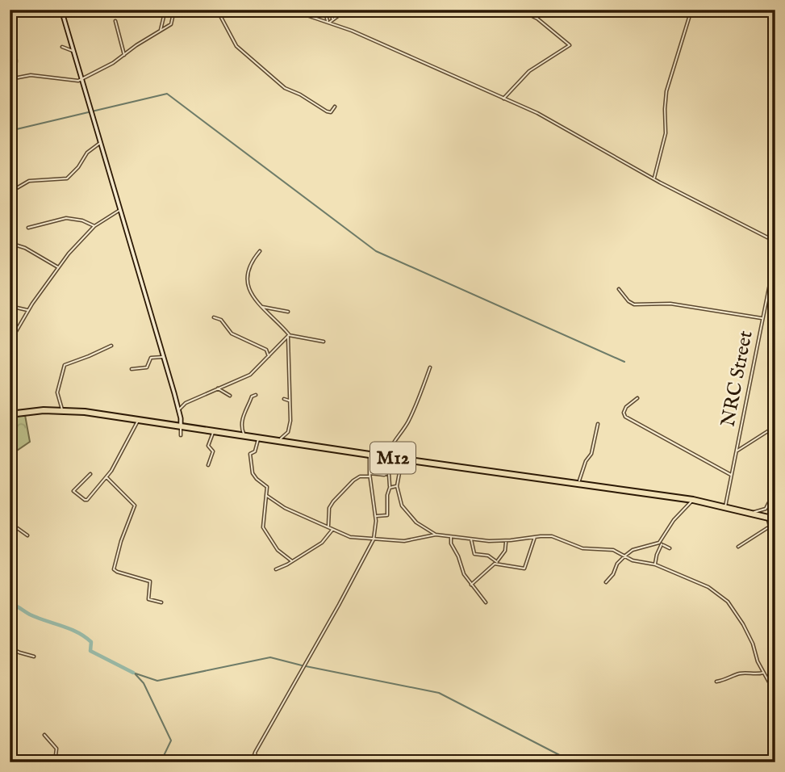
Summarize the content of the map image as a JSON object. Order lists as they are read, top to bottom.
{
  "streets": {
    "highway": ["M12"],
    "street": ["NRC Street"]
  },
  "crossings": [
    ["NRC Street", "M12"]
  ]
}
